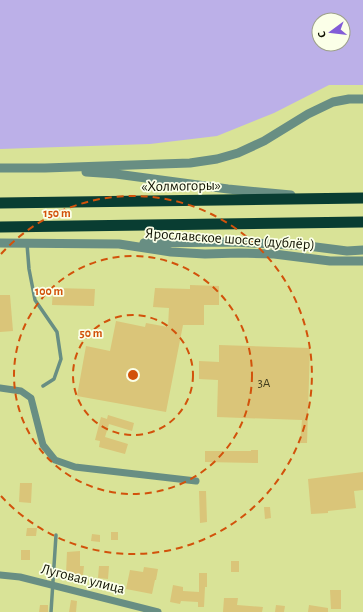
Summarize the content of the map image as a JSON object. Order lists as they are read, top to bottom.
{
  "streets": {
    "highway": ["«Холмогоры»"],
    "street": ["Ярославское шоссе (дублёр)", "Луговая улица"]
  },
  "house_numbers": ["3А"],
  "north": "left",
  "rings": ["150 m", "100 m", "50 m"]
}
